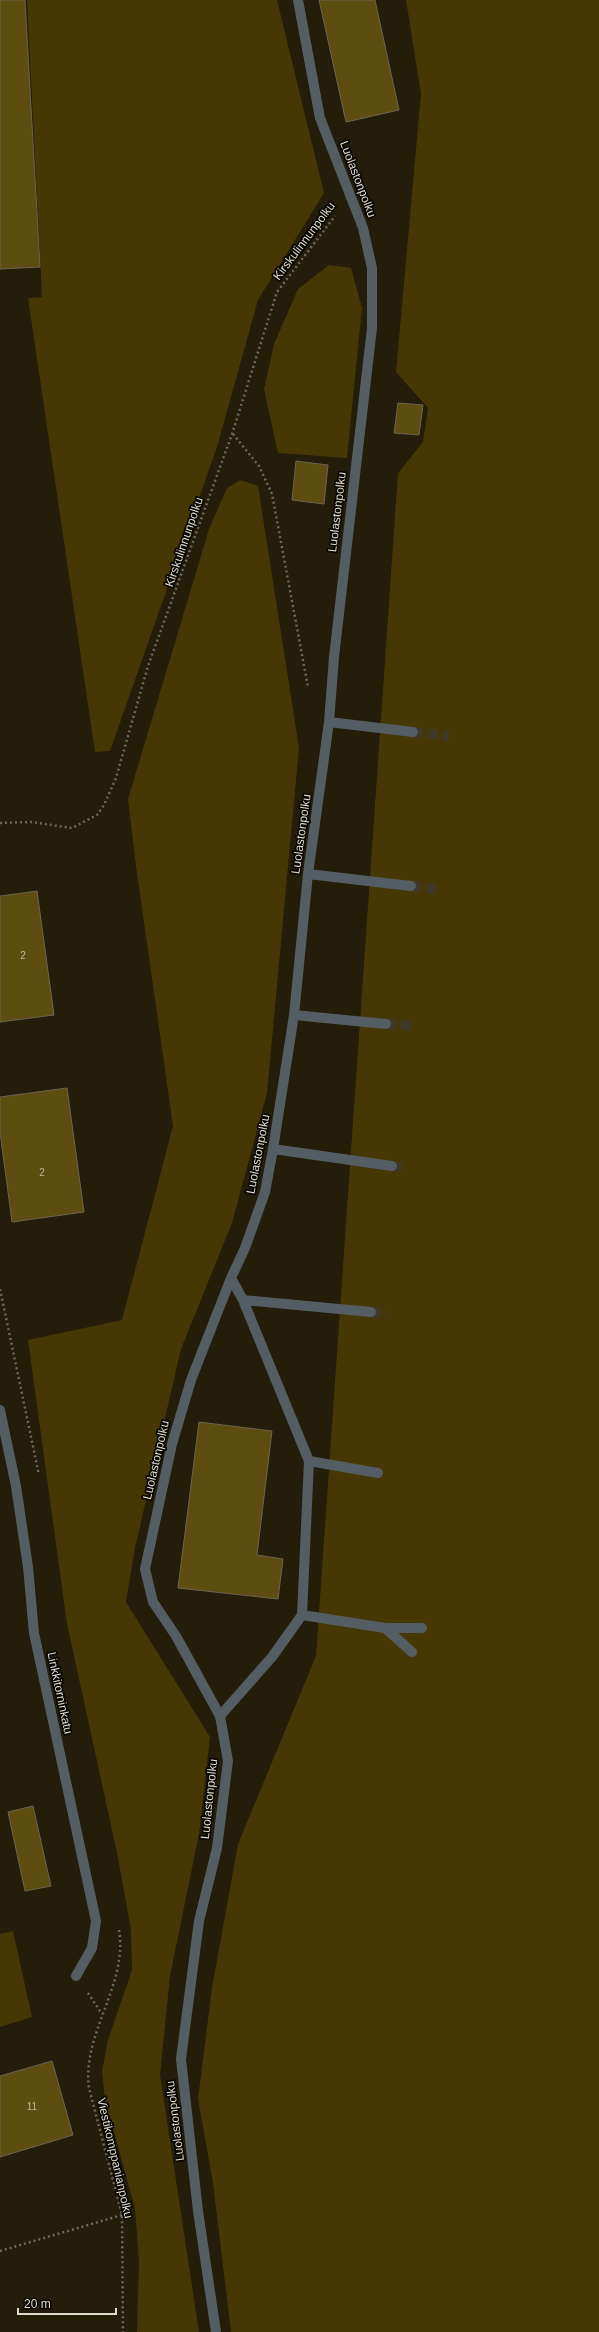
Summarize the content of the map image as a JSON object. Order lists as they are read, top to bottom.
{
  "streets": {
    "street": ["Luolastonpolku", "Linkkitorninkatu"],
    "path": ["Kirskulinnunpolku", "Viestikomppanianpolku"]
  },
  "crossings": [
    ["Luolastonpolku", "Kirskulinnunpolku"]
  ],
  "house_numbers": ["2", "2", "11"],
  "scale_bar": "20 m"
}
